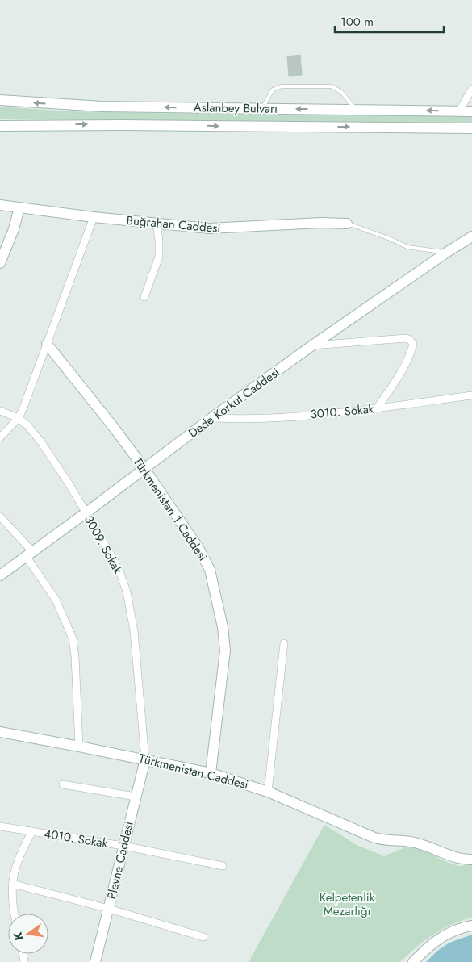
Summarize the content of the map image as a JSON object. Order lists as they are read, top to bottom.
{
  "streets": {
    "street": [
      "Aslanbey Bulvarı",
      "Buğrahan Caddesi",
      "Dede Korkut Caddesi",
      "3010. Sokak",
      "Türkmenistan 1 Caddesi",
      "3009. Sokak",
      "Türkmenistan Caddesi",
      "4010. Sokak",
      "Plevne Caddesi"
    ]
  },
  "crossings": [
    ["Dede Korkut Caddesi", "3010. Sokak"],
    ["Dede Korkut Caddesi", "Türkmenistan 1 Caddesi"],
    ["Dede Korkut Caddesi", "3009. Sokak"],
    ["Türkmenistan 1 Caddesi", "Türkmenistan Caddesi"],
    ["3009. Sokak", "Türkmenistan Caddesi"],
    ["3009. Sokak", "Plevne Caddesi"],
    ["Türkmenistan Caddesi", "Plevne Caddesi"],
    ["4010. Sokak", "Plevne Caddesi"]
  ],
  "parks": ["Kelpetenlik Mezarlığı"],
  "scale_bar": "100 m",
  "north": "left"
}
